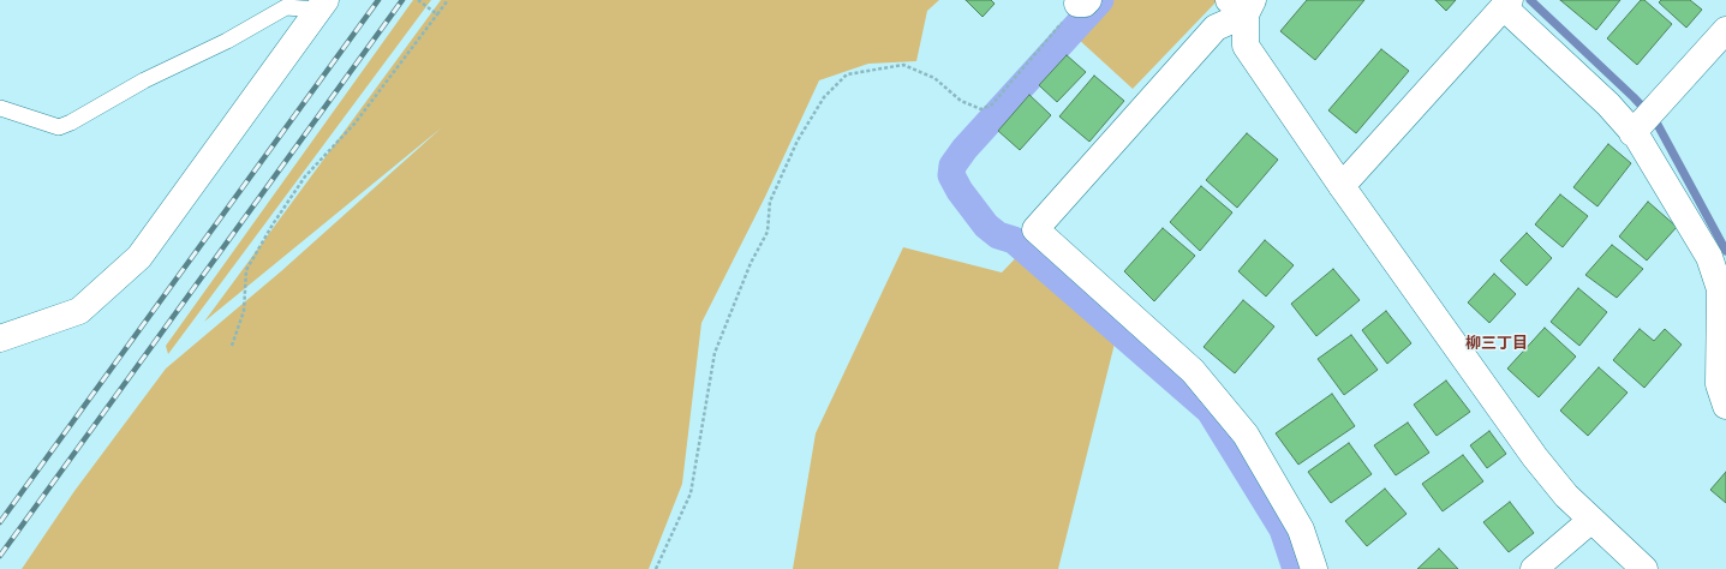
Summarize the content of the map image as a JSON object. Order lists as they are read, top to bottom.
{
  "districts": ["柳三丁目"]
}
